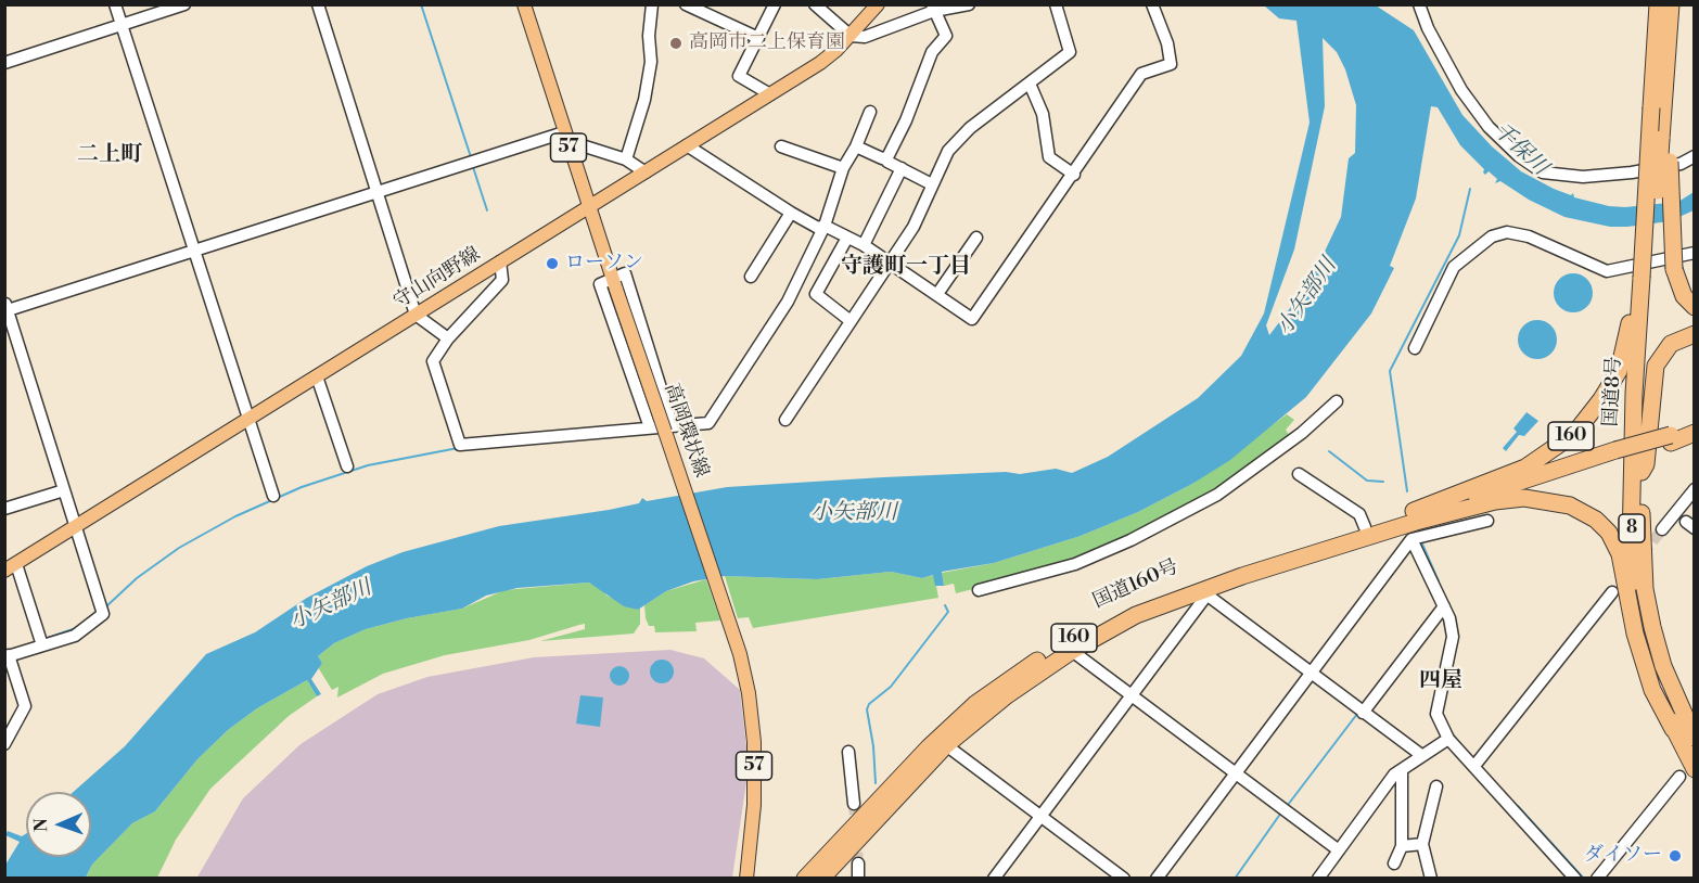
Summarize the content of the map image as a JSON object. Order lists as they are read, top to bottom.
{
  "streets": {
    "highway": [
      "国道8号",
      "160",
      "8",
      "国道160号"
    ],
    "main road": ["57", "守山向野線", "高岡環状線"]
  },
  "crossings": [
    ["守山向野線", "高岡環状線"],
    ["国道8号", "160"],
    ["160", "国道160号"]
  ],
  "districts": ["二上町", "守護町一丁目", "四屋"],
  "water": ["千保川", "小矢部川"],
  "places": ["高岡市二上保育園", "ローソン", "ダイソー"],
  "north": "left"
}
